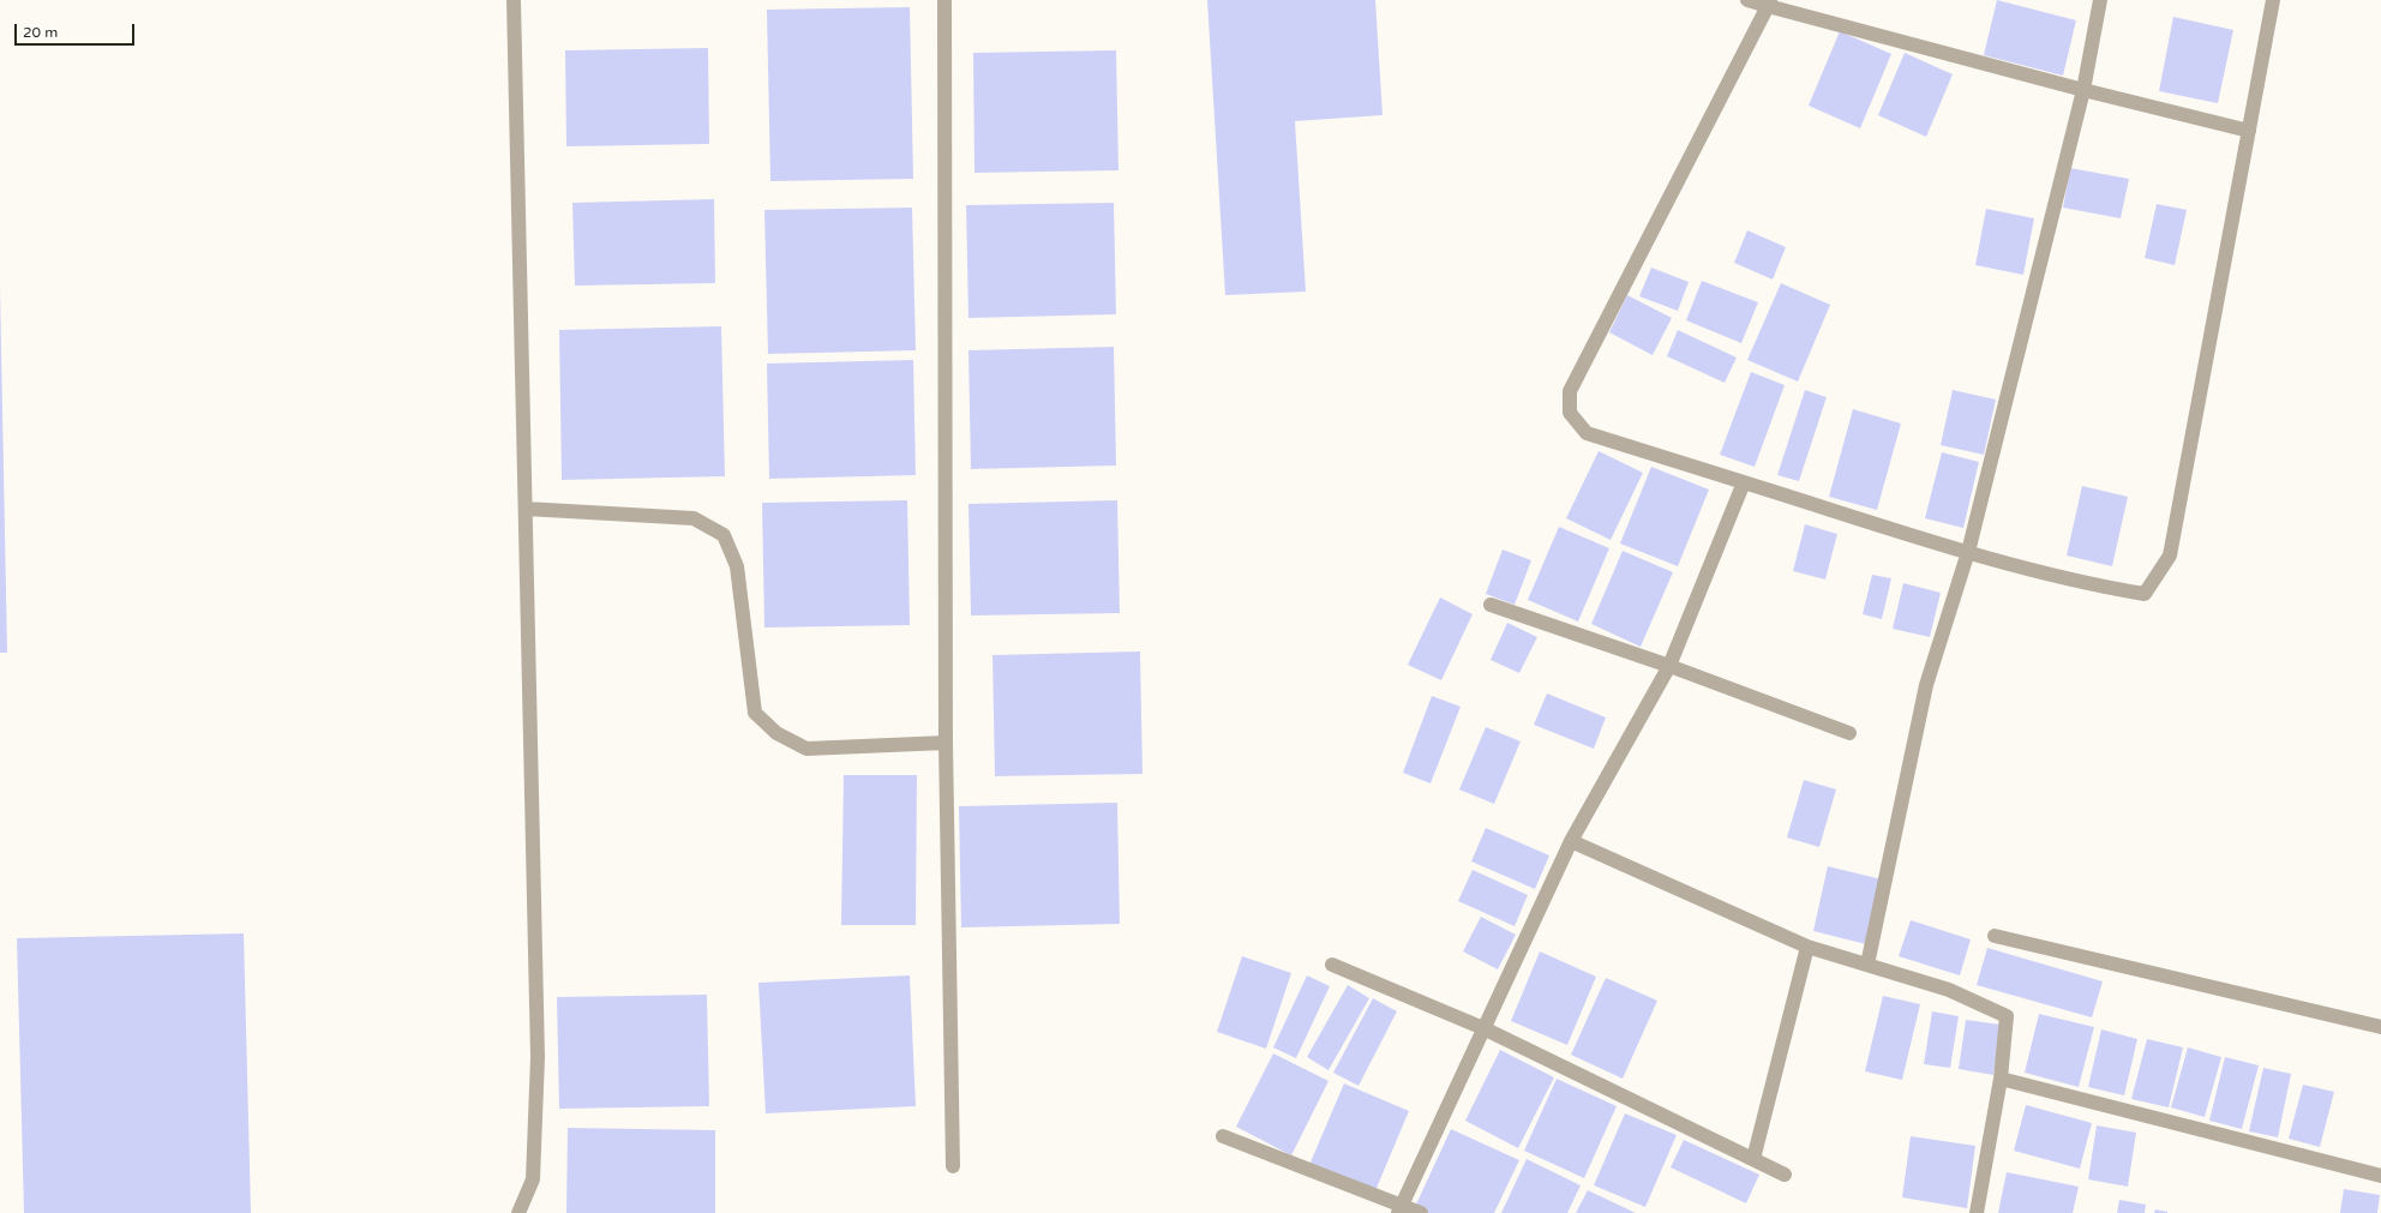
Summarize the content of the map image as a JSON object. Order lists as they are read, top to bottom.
{
  "scale_bar": "20 m"
}
